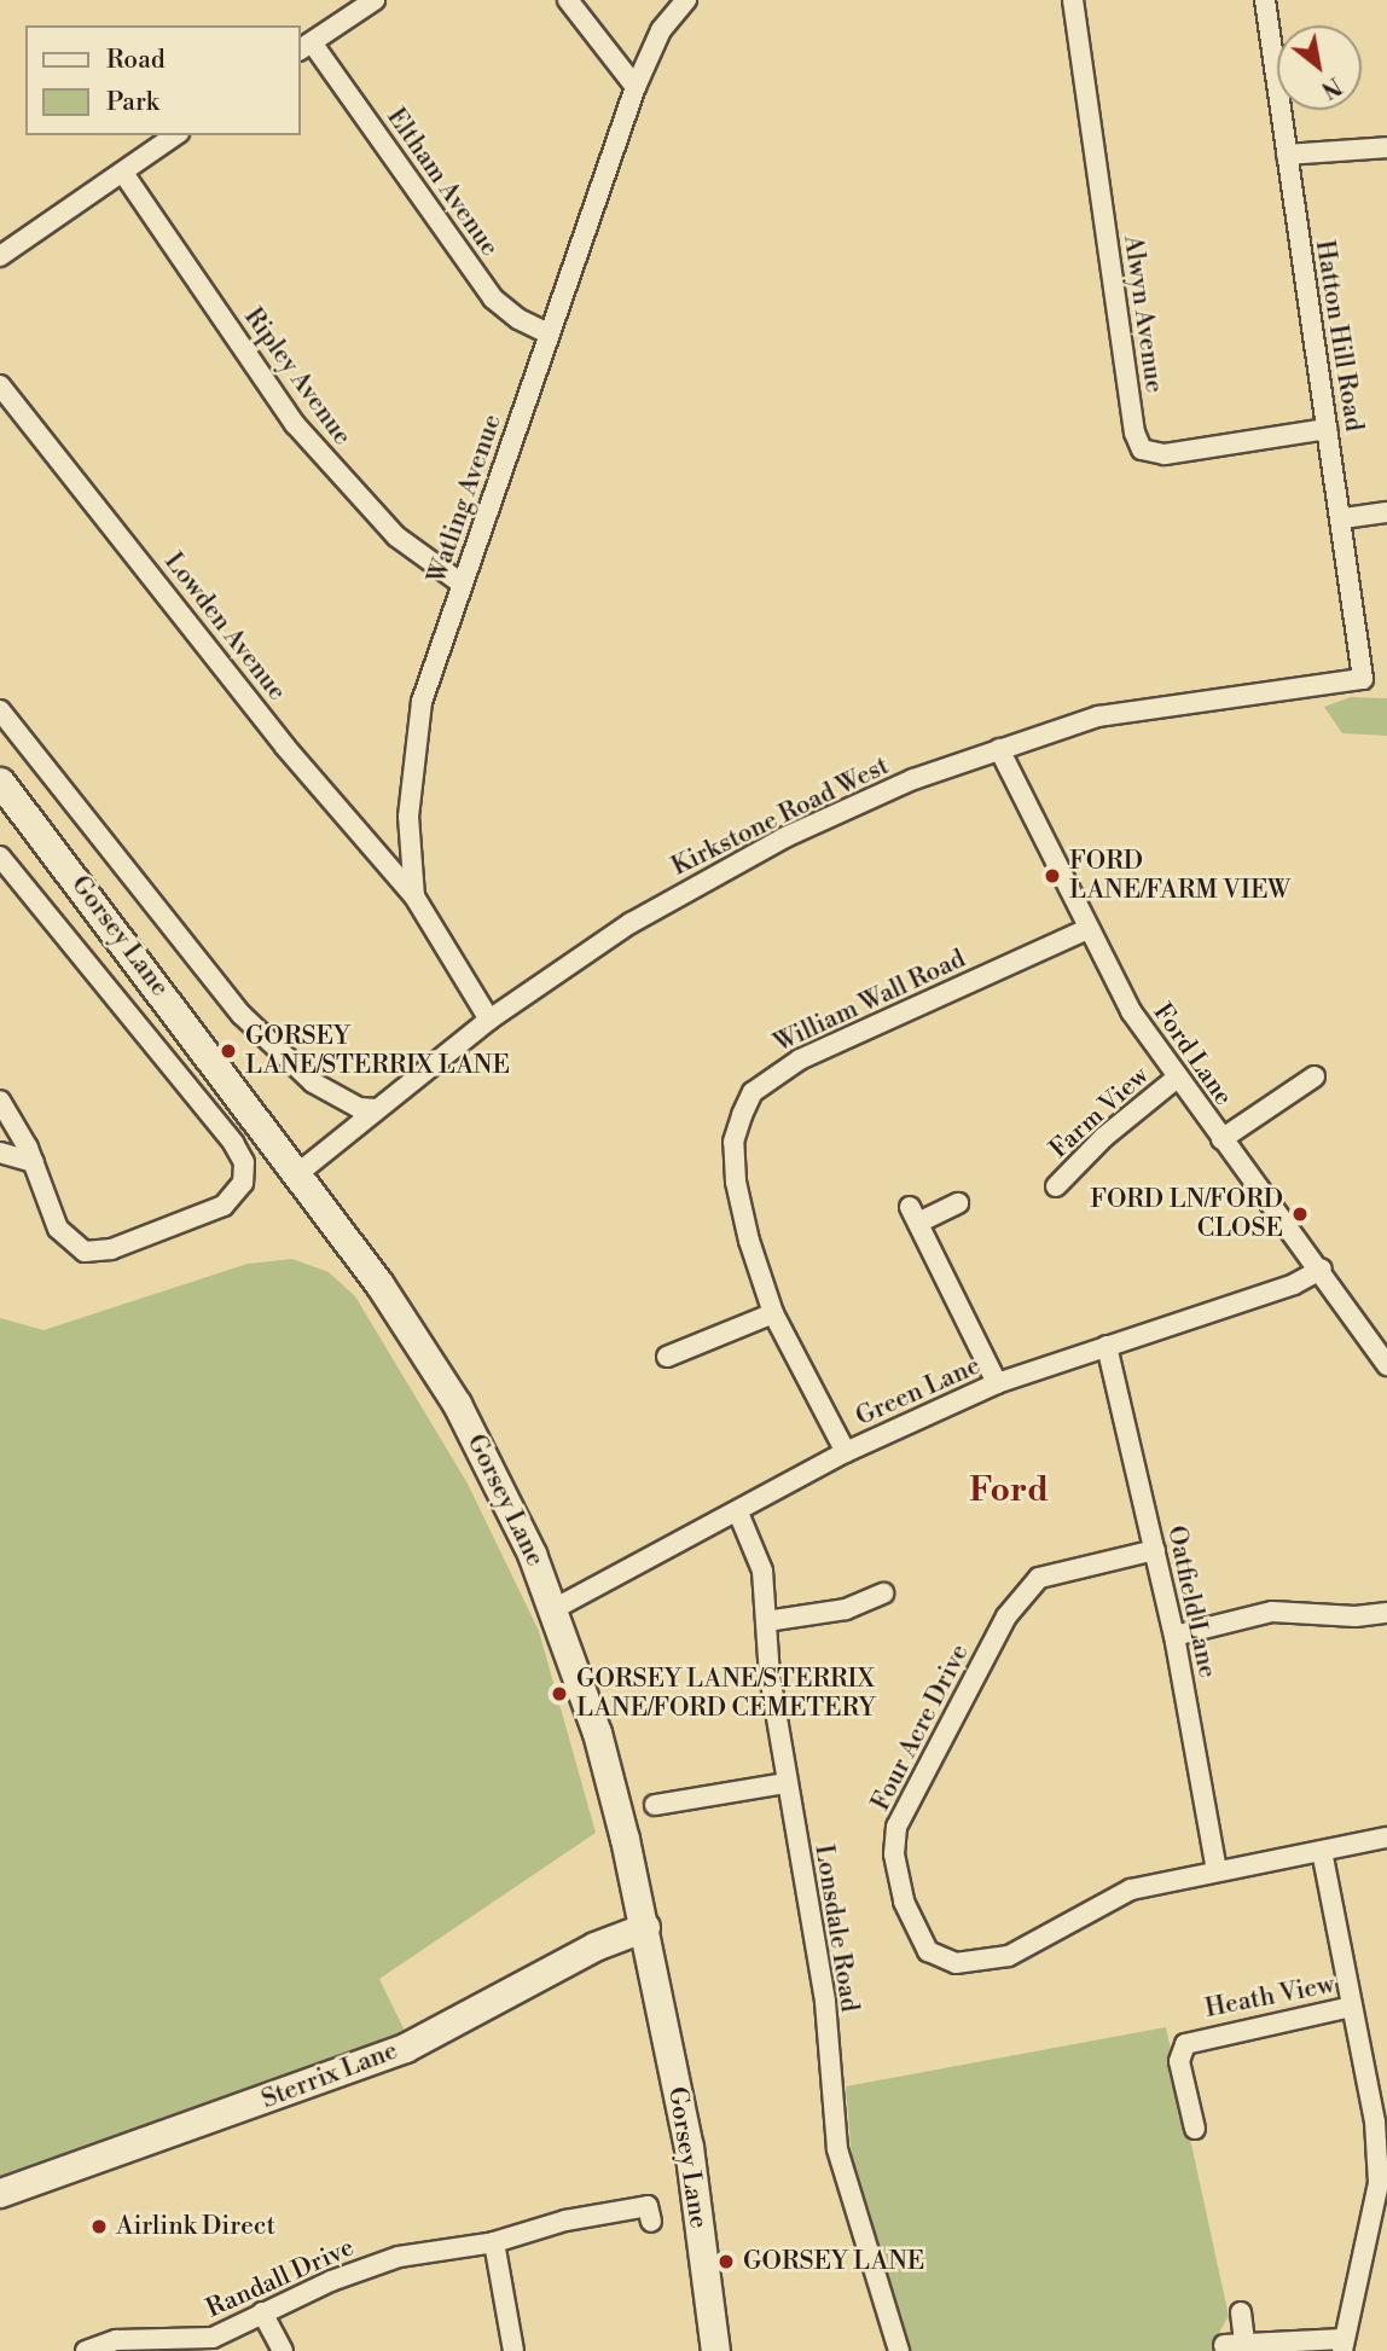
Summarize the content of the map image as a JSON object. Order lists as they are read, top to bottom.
{
  "streets": {
    "main road": ["Gorsey Lane", "Sterrix Lane"],
    "street": [
      "Eltham Avenue",
      "Alwyn Avenue",
      "Hatton Hill Road",
      "Ripley Avenue",
      "Watling Avenue",
      "Lowden Avenue",
      "Kirkstone Road West",
      "William Wall Road",
      "Ford Lane",
      "Farm View",
      "Green Lane",
      "Oatfield Lane",
      "Four Acre Drive",
      "Lonsdale Road",
      "Heath View",
      "Randall Drive"
    ]
  },
  "crossings": [
    ["Eltham Avenue", "Watling Avenue"],
    ["Alwyn Avenue", "Hatton Hill Road"],
    ["Hatton Hill Road", "Kirkstone Road West"],
    ["Ripley Avenue", "Watling Avenue"],
    ["Watling Avenue", "Lowden Avenue"],
    ["Watling Avenue", "Kirkstone Road West"],
    ["Kirkstone Road West", "Gorsey Lane"],
    ["Kirkstone Road West", "Ford Lane"],
    ["Gorsey Lane", "Green Lane"],
    ["Gorsey Lane", "Sterrix Lane"],
    ["William Wall Road", "Ford Lane"],
    ["William Wall Road", "Green Lane"],
    ["Ford Lane", "Farm View"],
    ["Ford Lane", "Green Lane"],
    ["Green Lane", "Oatfield Lane"],
    ["Green Lane", "Lonsdale Road"],
    ["Oatfield Lane", "Four Acre Drive"]
  ],
  "districts": ["Ford"],
  "places": [
    "FORD LANE/FARM VIEW",
    "GORSEY LANE/STERRIX LANE",
    "FORD LN/FORD CLOSE",
    "GORSEY LANE/STERRIX LANE/FORD CEMETERY",
    "Airlink Direct",
    "GORSEY LANE"
  ],
  "legend": ["Road", "Park"],
  "north": "bottom right"
}
